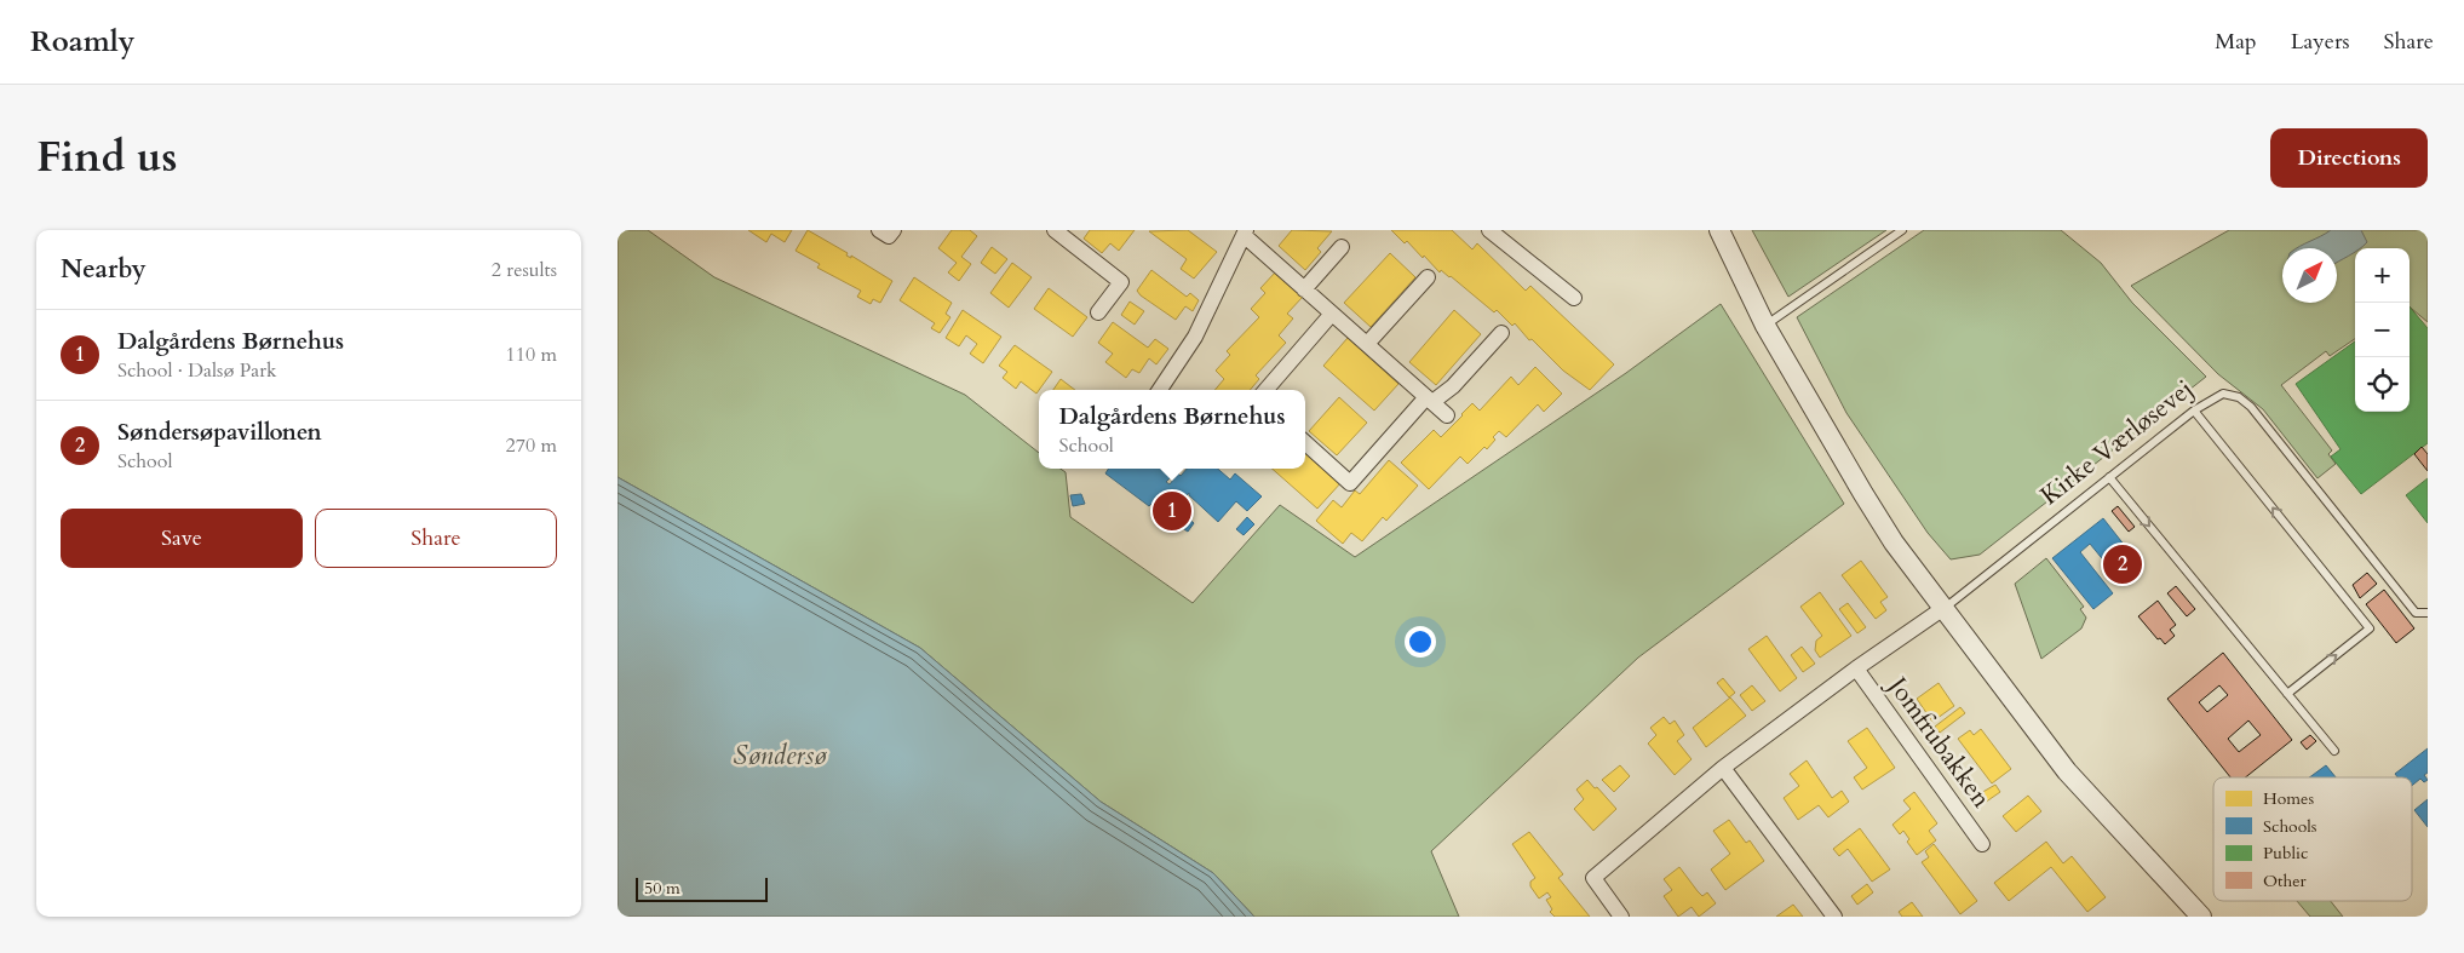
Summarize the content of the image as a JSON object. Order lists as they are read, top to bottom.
{
  "streets": {
    "street": ["Jomfrubakken"],
    "lane": ["Kirke Værløsevej"]
  },
  "crossings": [
    ["Kirke Værløsevej", "Jomfrubakken"]
  ],
  "water": ["Søndersø"],
  "legend": [
    "Homes",
    "Schools",
    "Public",
    "Other"
  ],
  "scale_bar": "50 m",
  "north": "top right",
  "page": {
    "header": "Roamly",
    "nav": ["Map", "Layers", "Share"],
    "title": "Find us",
    "buttons": [
      "Directions",
      ["Save", "Share"]
    ],
    "heading": ["Nearby", "2 results"],
    "map_buttons": ["+", "−"],
    "list": [
      {
        "mark": "1",
        "name": "Dalgårdens Børnehus",
        "note": "School · Dalsø Park",
        "value": "110 m"
      },
      {
        "mark": "2",
        "name": "Søndersøpavillonen",
        "note": "School",
        "value": "270 m"
      }
    ],
    "popup": ["Dalgårdens Børnehus", "School"],
    "pins": ["1", "2"],
    "scale": "50 m"
  }
}
